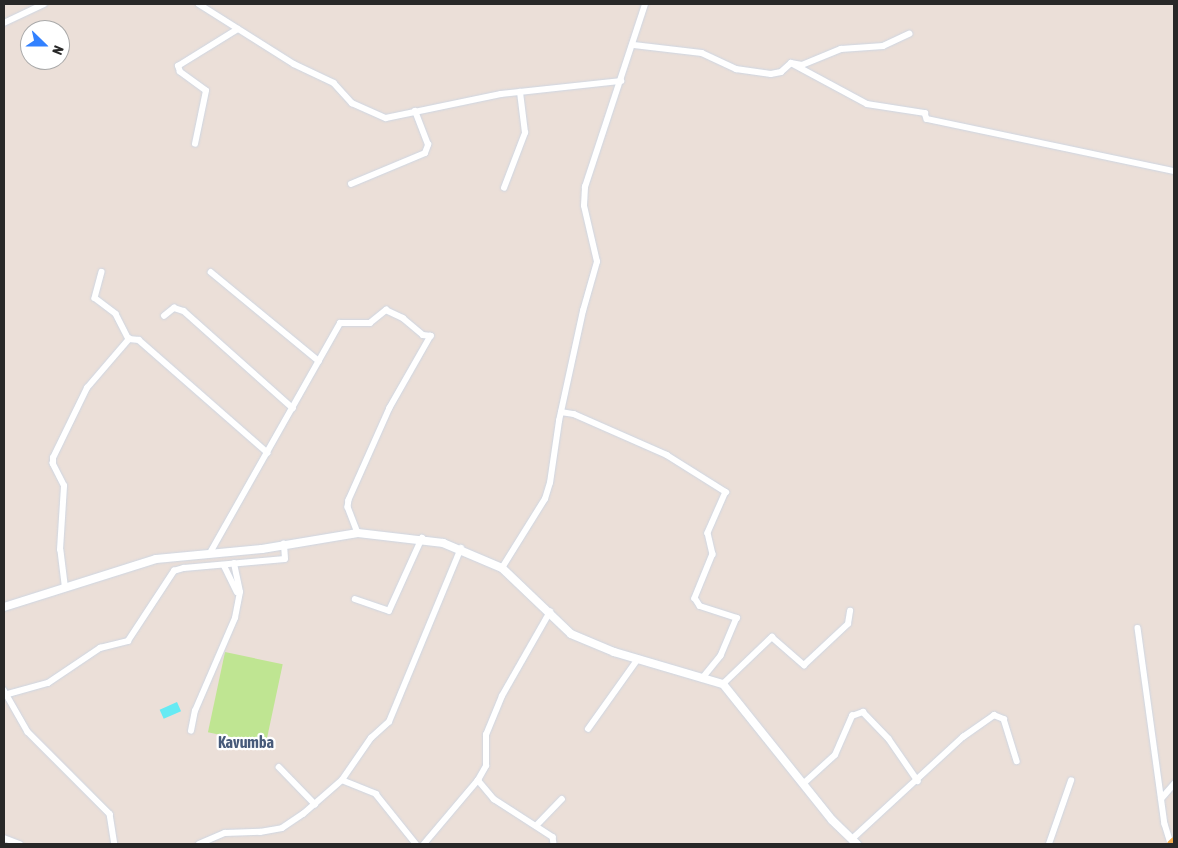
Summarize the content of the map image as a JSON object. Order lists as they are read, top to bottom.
{
  "districts": ["Kavumba"],
  "north": "right"
}
